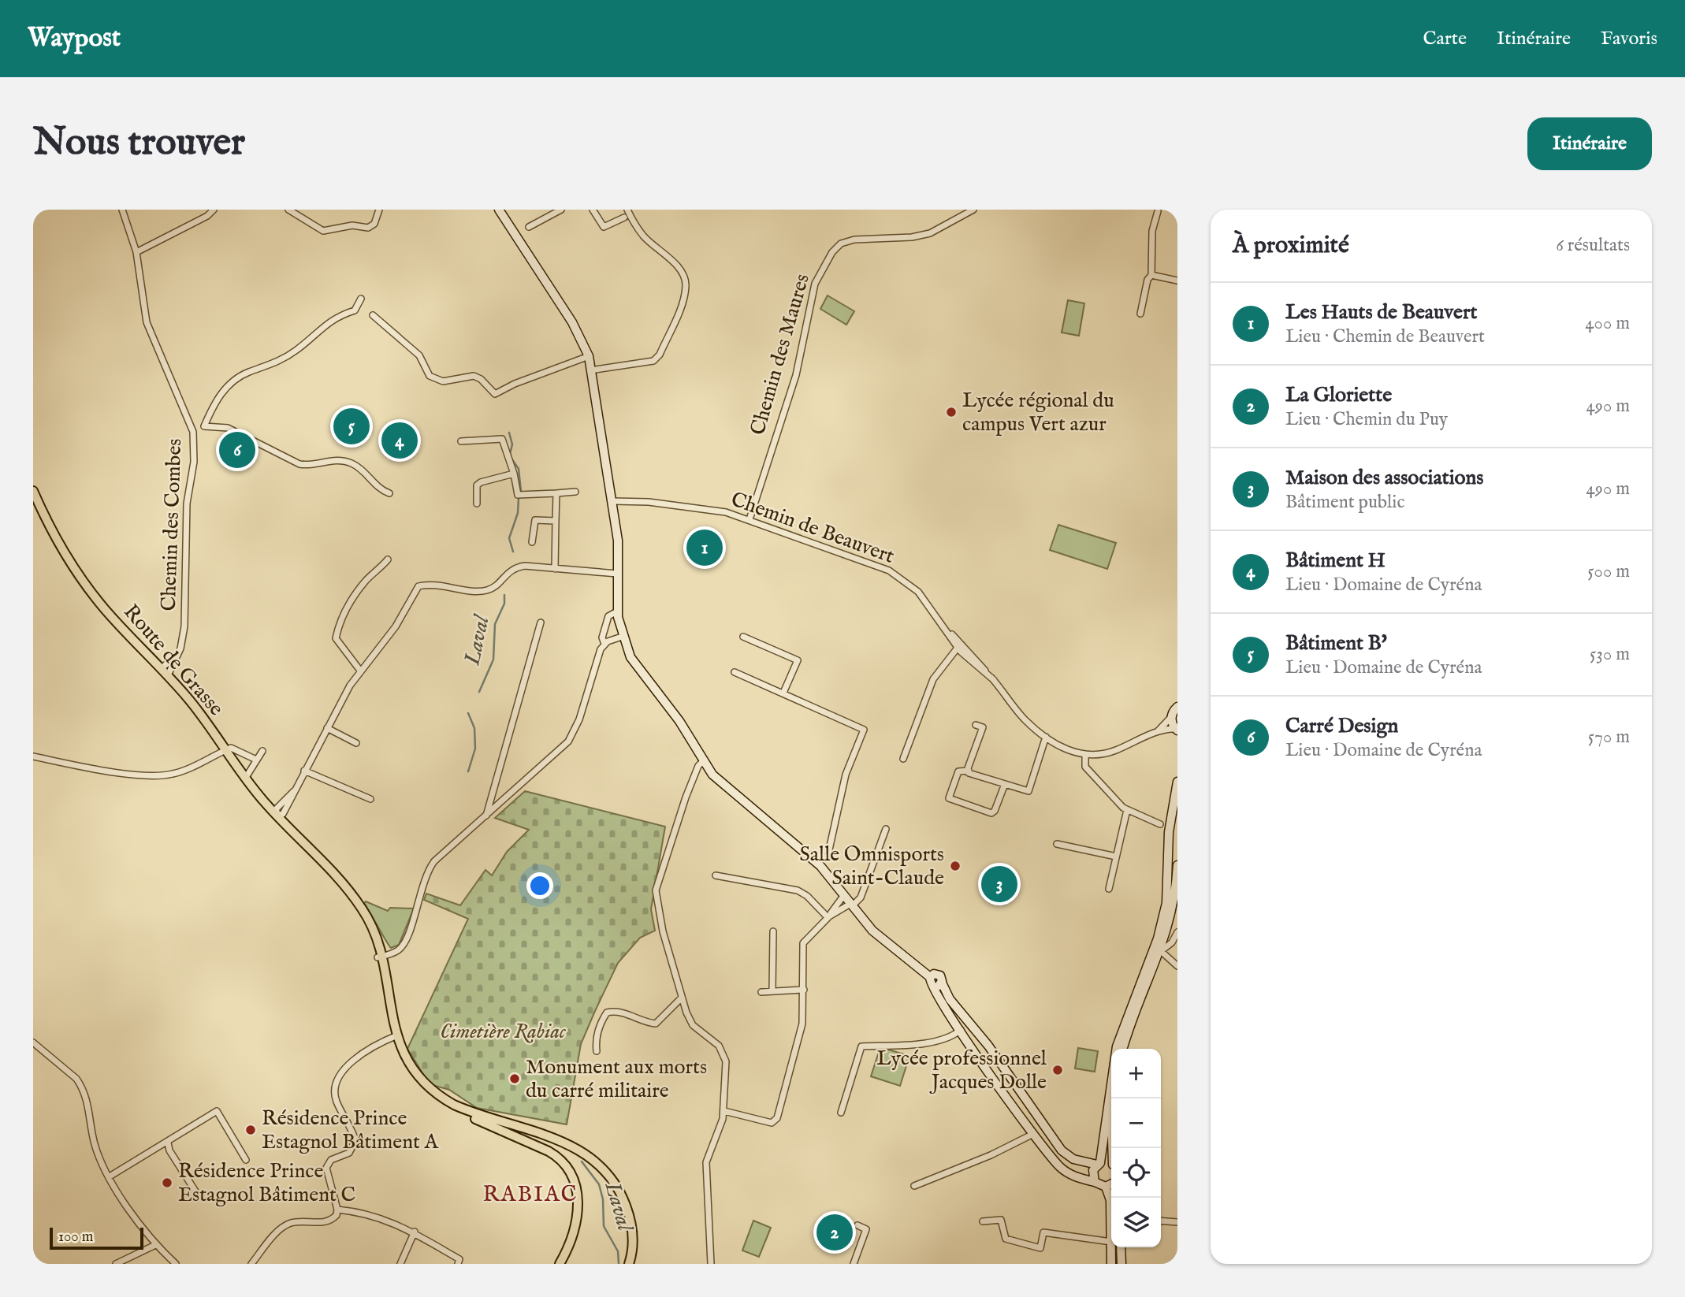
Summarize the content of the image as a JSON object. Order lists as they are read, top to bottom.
{
  "streets": {
    "main road": ["Route de Grasse"],
    "street": ["Chemin des Maures", "Chemin des Combes", "Chemin de Beauvert"]
  },
  "crossings": [
    ["Chemin des Maures", "Chemin de Beauvert"],
    ["Chemin des Combes", "Route de Grasse"]
  ],
  "districts": ["RABIAC"],
  "water": ["Laval"],
  "parks": ["Cimetière Rabiac"],
  "places": [
    "Lycée régional du campus Vert azur",
    "Salle Omnisports Saint-Claude",
    "Lycée professionnel Jacques Dolle",
    "Monument aux morts du carré militaire",
    "Résidence Prince Estagnol Bâtiment A",
    "Résidence Prince Estagnol Bâtiment C"
  ],
  "scale_bar": "100 m",
  "page": {
    "header": "Waypost",
    "nav": ["Carte", "Itinéraire", "Favoris"],
    "buttons": "Itinéraire",
    "title": "Nous trouver",
    "heading": ["À proximité", "6 résultats"],
    "list": [
      {
        "mark": "1",
        "name": "Les Hauts de Beauvert",
        "note": "Lieu · Chemin de Beauvert",
        "value": "400 m"
      },
      {
        "mark": "2",
        "name": "La Gloriette",
        "note": "Lieu · Chemin du Puy",
        "value": "490 m"
      },
      {
        "mark": "3",
        "name": "Maison des associations",
        "note": "Bâtiment public",
        "value": "490 m"
      },
      {
        "mark": "4",
        "name": "Bâtiment H",
        "note": "Lieu · Domaine de Cyréna",
        "value": "500 m"
      },
      {
        "mark": "5",
        "name": "Bâtiment B'",
        "note": "Lieu · Domaine de Cyréna",
        "value": "530 m"
      },
      {
        "mark": "6",
        "name": "Carré Design",
        "note": "Lieu · Domaine de Cyréna",
        "value": "570 m"
      }
    ],
    "pins": [
      "5",
      "4",
      "6",
      "1",
      "3",
      "2"
    ],
    "map_buttons": ["+", "−"],
    "scale": "100 m"
  }
}
